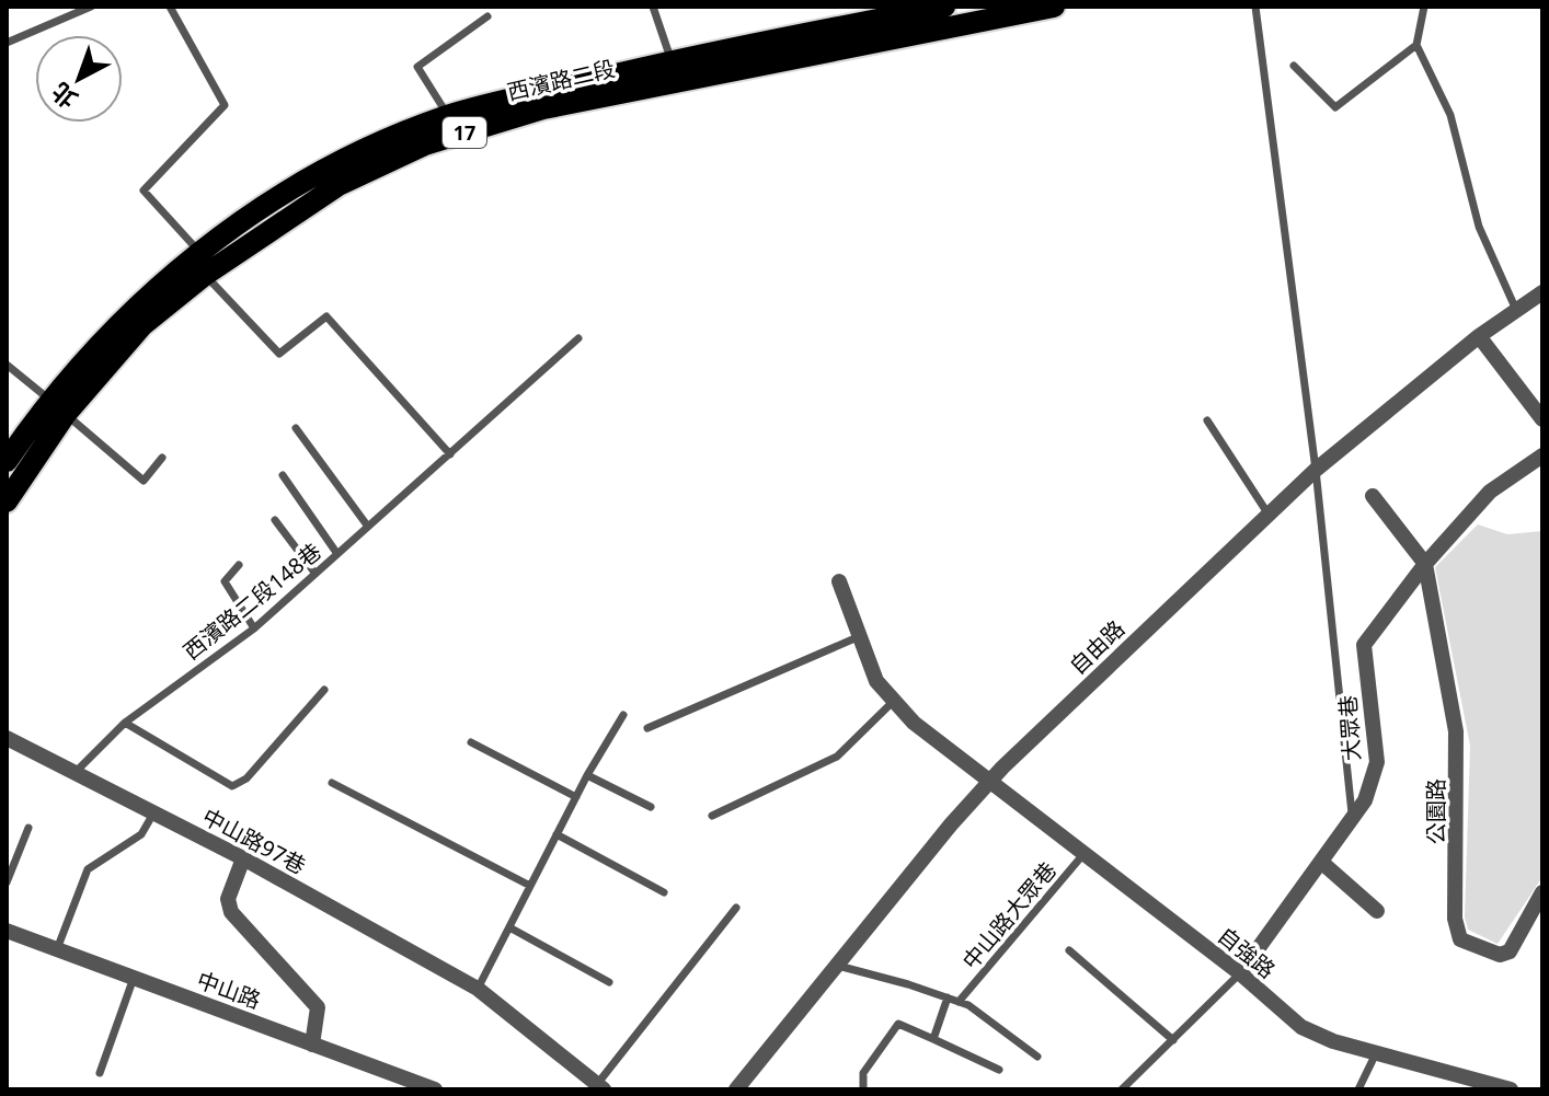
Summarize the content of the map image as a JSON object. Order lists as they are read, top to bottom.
{
  "streets": {
    "main road": ["西濱路二段", "17"],
    "street": [
      "自由路",
      "大眾巷",
      "公園路",
      "中山路97巷",
      "自強路",
      "中山路"
    ],
    "lane": ["西濱路二段148巷", "中山路大眾巷"]
  },
  "crossings": [
    ["西濱路二段148巷", "中山路97巷"],
    ["自由路", "自強路"],
    ["大眾巷", "公園路"],
    ["大眾巷", "自強路"],
    ["中山路大眾巷", "自強路"]
  ],
  "north": "bottom left"
}
